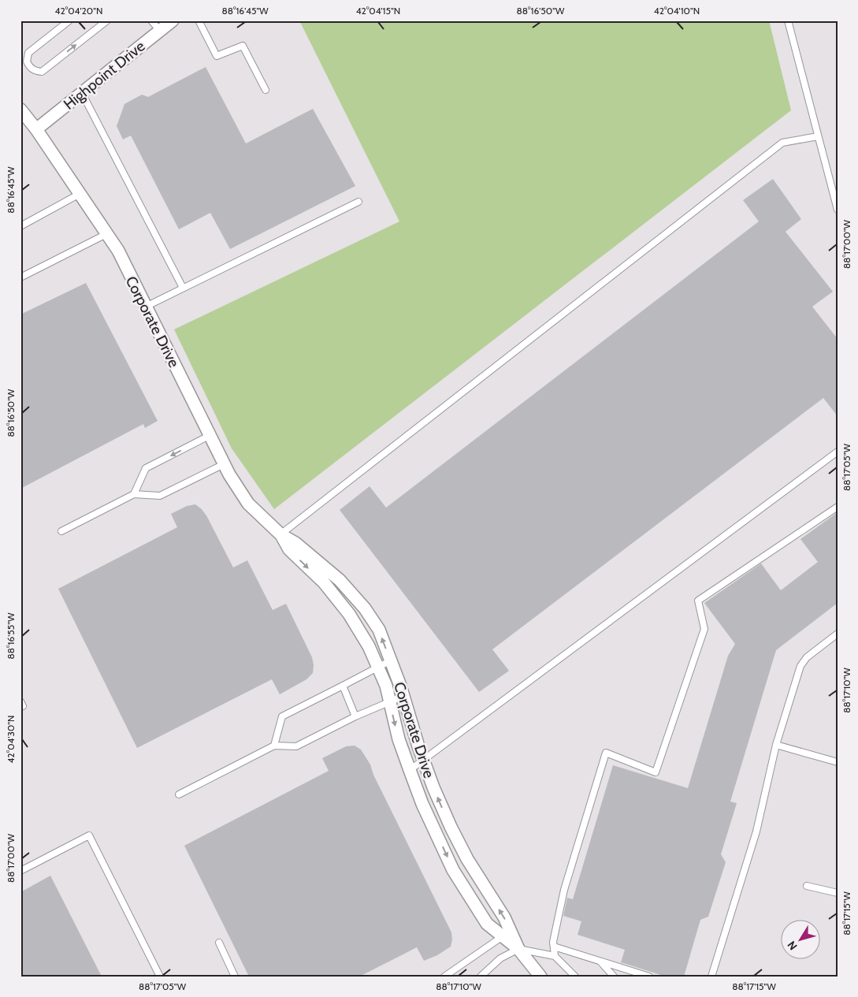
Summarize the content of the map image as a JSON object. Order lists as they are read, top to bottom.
{
  "streets": {
    "street": ["Highpoint Drive", "Corporate Drive"]
  },
  "crossings": [
    ["Highpoint Drive", "Corporate Drive"]
  ],
  "north": "bottom left",
  "coordinates": [
    "42°04'20\"N",
    "88°16'45\"W",
    "42°04'15\"N",
    "88°16'50\"W",
    "42°04'10\"N",
    "88°17'00\"W",
    "88°17'05\"W",
    "88°16'55\"W",
    "88°17'10\"W",
    "42°04'30\"N",
    "88°17'15\"W"
  ]
}
